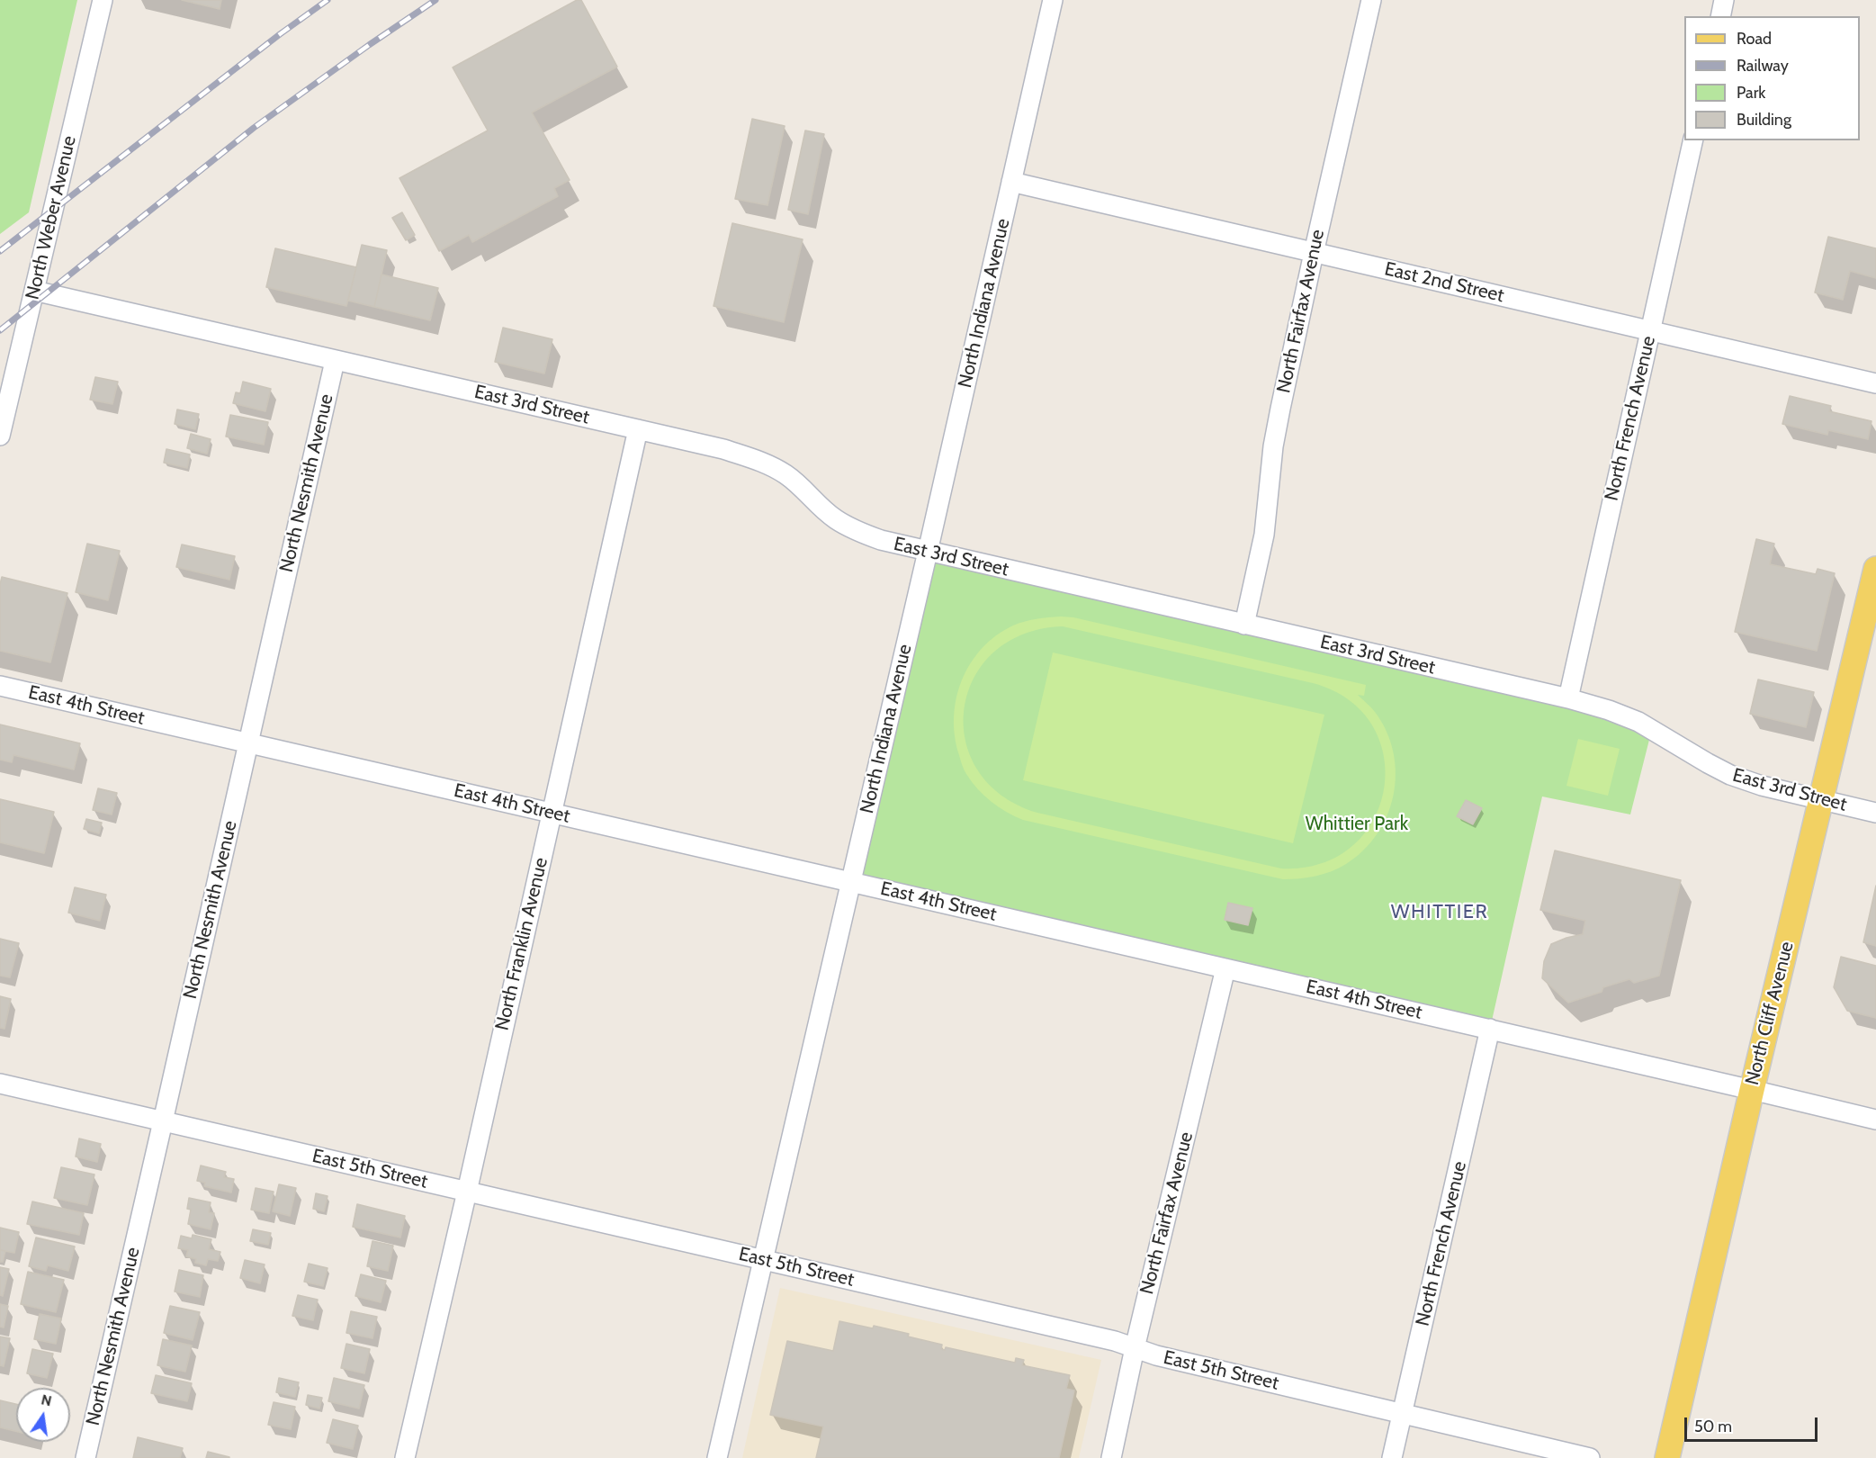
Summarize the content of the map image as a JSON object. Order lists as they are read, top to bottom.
{
  "streets": {
    "main road": ["North Cliff Avenue"],
    "street": [
      "North Weber Avenue",
      "East 2nd Street",
      "North Indiana Avenue",
      "North Fairfax Avenue",
      "East 3rd Street",
      "North French Avenue",
      "North Nesmith Avenue",
      "East 4th Street",
      "North Franklin Avenue",
      "East 5th Street"
    ]
  },
  "crossings": [
    ["North Weber Avenue", "East 3rd Street"],
    ["East 2nd Street", "North Indiana Avenue"],
    ["East 2nd Street", "North Fairfax Avenue"],
    ["East 2nd Street", "North French Avenue"],
    ["North Indiana Avenue", "East 3rd Street"],
    ["North Indiana Avenue", "East 4th Street"],
    ["North Indiana Avenue", "East 5th Street"],
    ["North Fairfax Avenue", "East 3rd Street"],
    ["North Fairfax Avenue", "East 4th Street"],
    ["North Fairfax Avenue", "East 5th Street"],
    ["East 3rd Street", "North French Avenue"],
    ["East 3rd Street", "North Nesmith Avenue"],
    ["East 3rd Street", "North Franklin Avenue"],
    ["East 3rd Street", "North Cliff Avenue"],
    ["North French Avenue", "East 4th Street"],
    ["North French Avenue", "East 5th Street"],
    ["North Nesmith Avenue", "East 4th Street"],
    ["North Nesmith Avenue", "East 5th Street"],
    ["East 4th Street", "North Franklin Avenue"],
    ["East 4th Street", "North Cliff Avenue"],
    ["North Franklin Avenue", "East 5th Street"]
  ],
  "districts": ["WHITTIER"],
  "parks": ["Whittier Park"],
  "legend": [
    "Road",
    "Railway",
    "Park",
    "Building"
  ],
  "scale_bar": "50 m",
  "north": "top"
}
